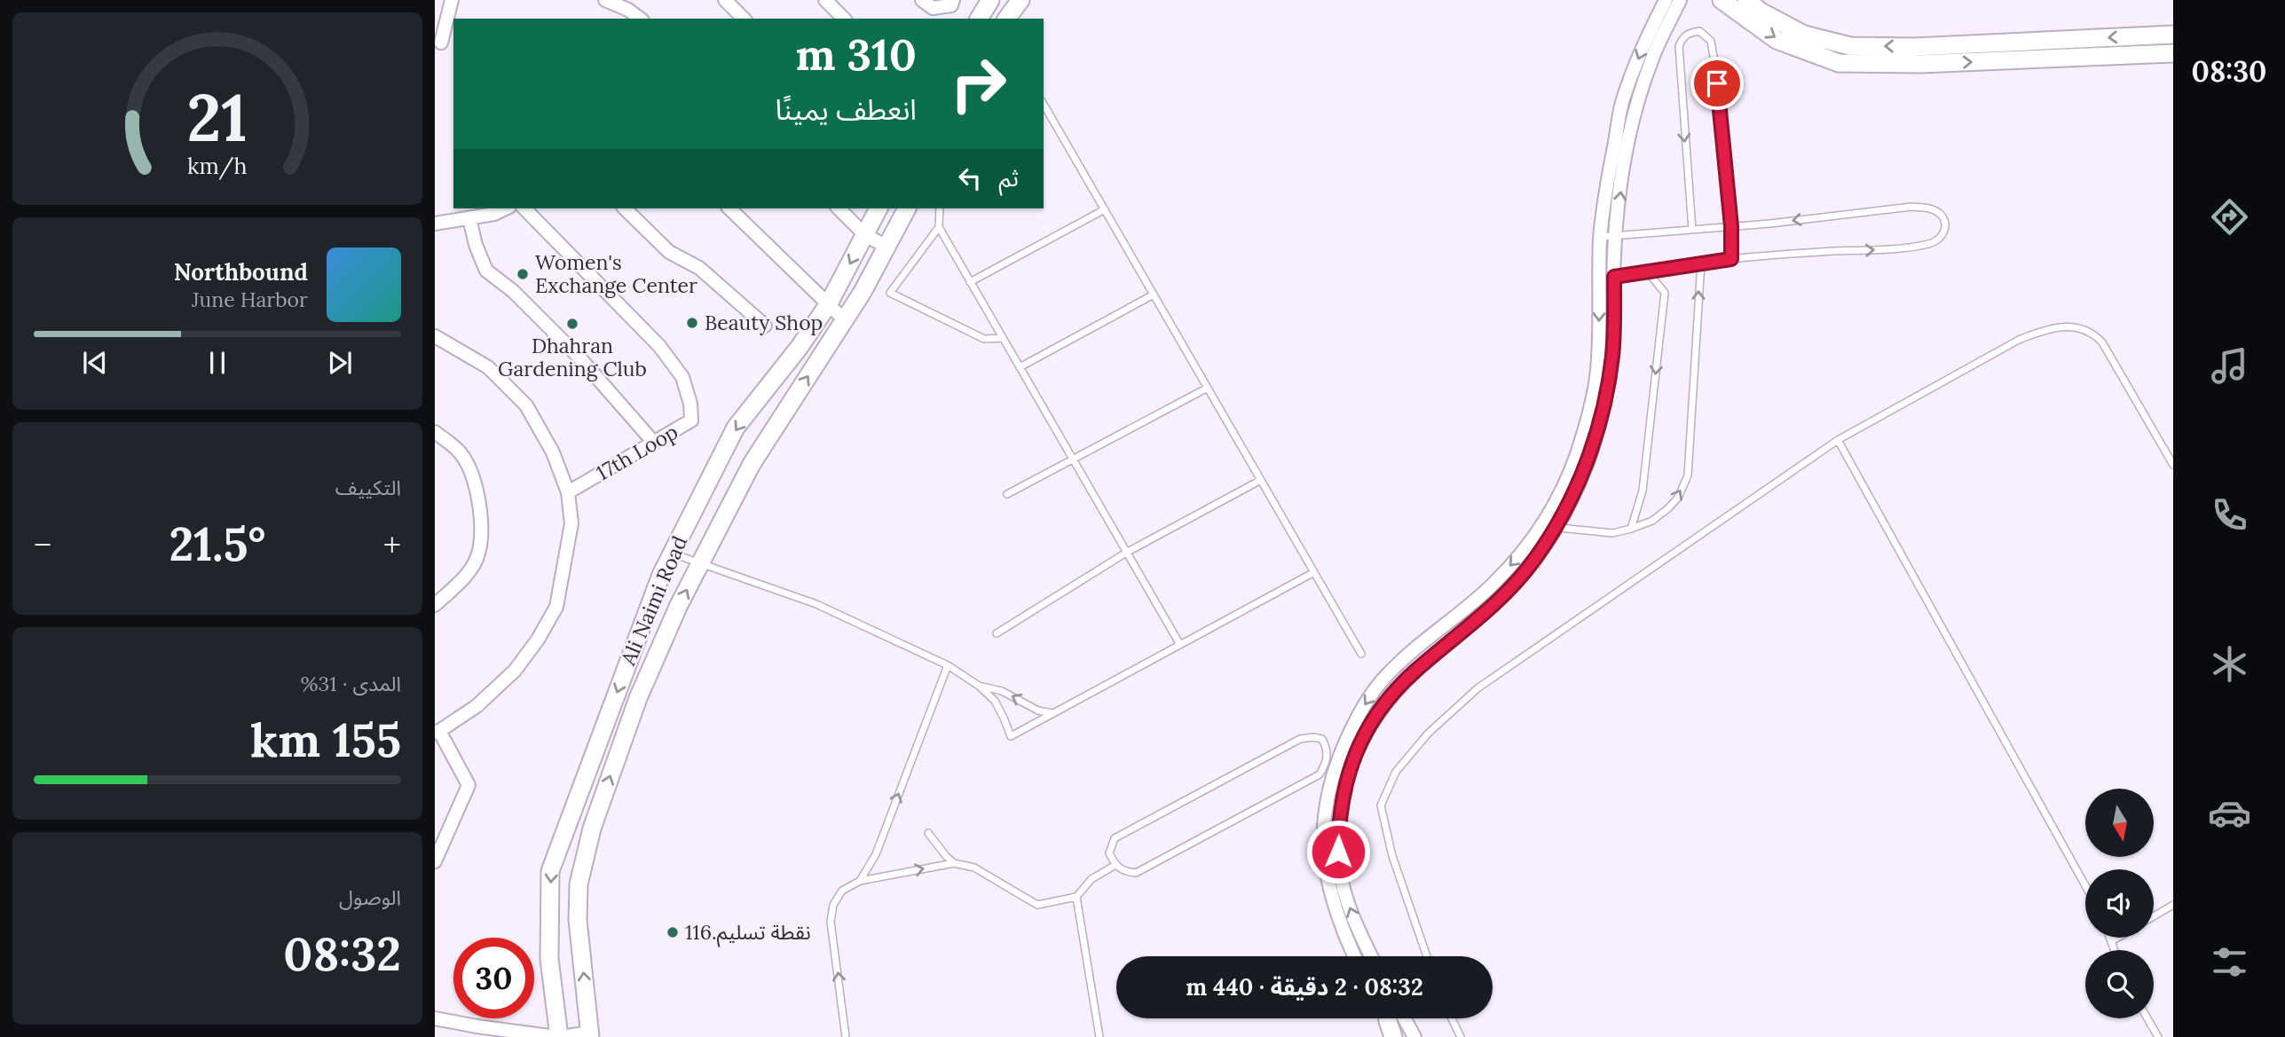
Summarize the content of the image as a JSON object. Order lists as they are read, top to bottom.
{
  "streets": {
    "main road": ["Ali Naimi Road"],
    "street": ["17th Loop"]
  },
  "places": [
    "Women's Exchange Center",
    "Beauty Shop",
    "Dhahran Gardening Club",
    "نقطة تسليم.116"
  ],
  "north": "bottom",
  "page": {
    "tabs": "08:30",
    "turn": ["310 m", "انعطف يمينًا"],
    "then": "ثم",
    "song": ["Northbound", "June Harbor"],
    "tile": [
      "التكييف",
      ["المدى · 31%", "155 km"],
      ["الوصول", "08:32"]
    ],
    "heat": ["−", "21.5°", "+"],
    "limit": "30",
    "trip": "08:32 · 2 دقيقة · 440 m",
    "gauge": ["21", "km/h"]
  }
}
